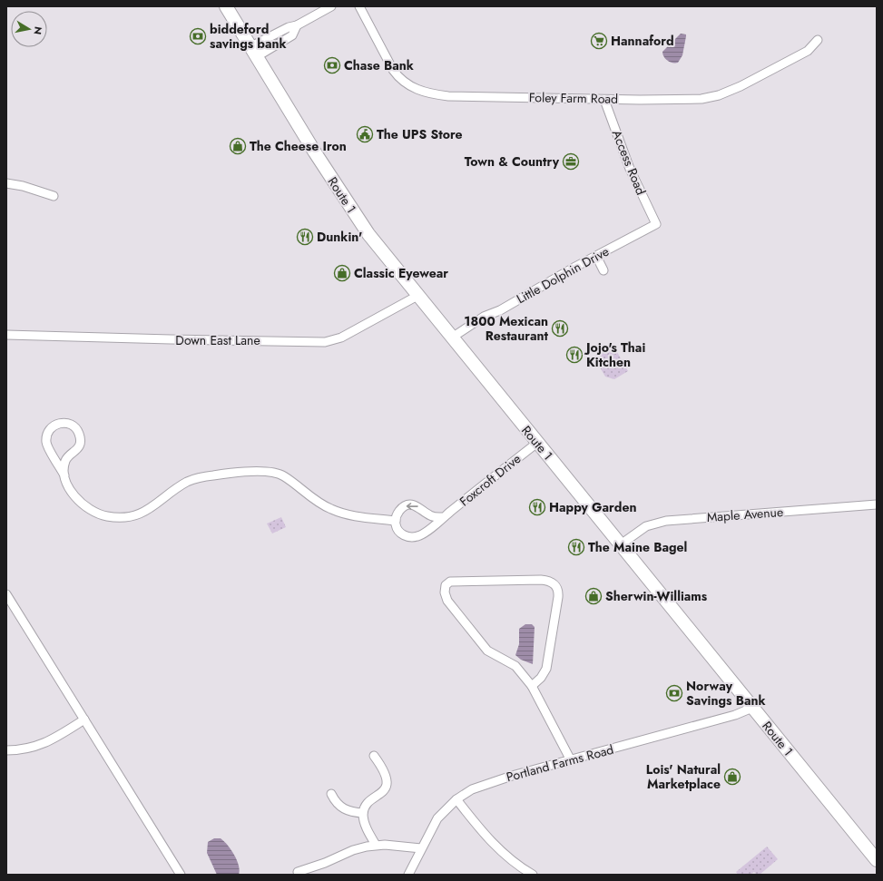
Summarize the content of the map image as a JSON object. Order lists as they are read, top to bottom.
{
  "streets": {
    "main road": ["Route 1"],
    "street": [
      "Foley Farm Road",
      "Access Road",
      "Little Dolphin Drive",
      "Down East Lane",
      "Foxcroft Drive",
      "Maple Avenue",
      "Portland Farms Road"
    ]
  },
  "crossings": [
    ["Foley Farm Road", "Access Road"],
    ["Access Road", "Little Dolphin Drive"],
    ["Route 1", "Little Dolphin Drive"],
    ["Route 1", "Down East Lane"],
    ["Route 1", "Foxcroft Drive"],
    ["Route 1", "Maple Avenue"],
    ["Route 1", "Portland Farms Road"]
  ],
  "places": {
    "bank": ["biddeford savings bank", "Chase Bank", "Norway Savings Bank"],
    "supermarket": ["Hannaford"],
    "public building": ["The UPS Store"],
    "shop": [
      "The Cheese Iron",
      "Classic Eyewear",
      "Sherwin-Williams",
      "Lois' Natural Marketplace"
    ],
    "office": ["Town & Country"],
    "restaurant": [
      "Dunkin'",
      "1800 Mexican Restaurant",
      "Jojo's Thai Kitchen",
      "Happy Garden",
      "The Maine Bagel"
    ]
  },
  "north": "right"
}
